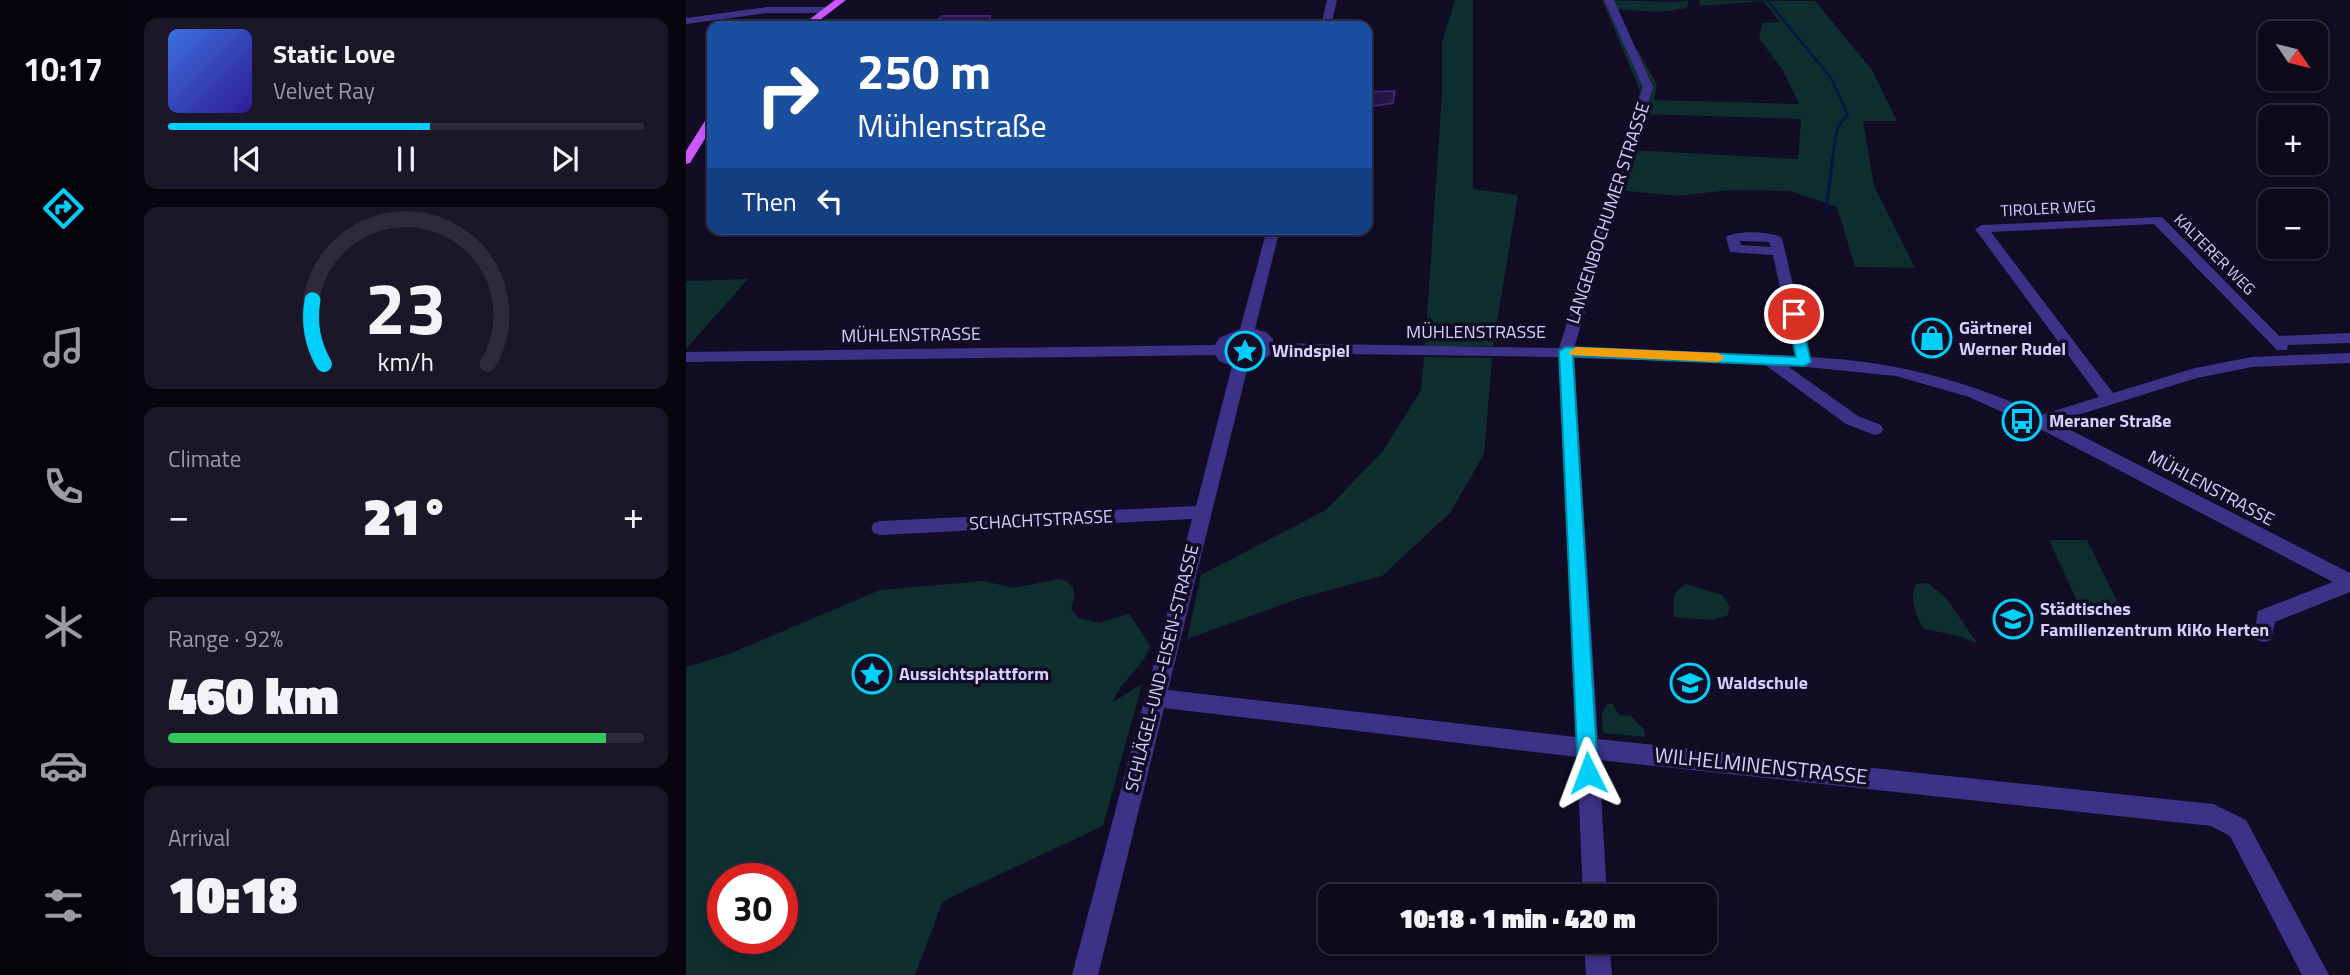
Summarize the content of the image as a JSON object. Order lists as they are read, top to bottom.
{
  "streets": {
    "street": [
      "TIROLER WEG",
      "LANGENBOCHUMER STRASSE",
      "KALTERER WEG",
      "MÜHLENSTRASSE",
      "SCHACHTSTRASSE",
      "SCHLÄGEL-UND-EISEN-STRASSE",
      "WILHELMINENSTRASSE"
    ]
  },
  "crossings": [
    ["TIROLER WEG", "KALTERER WEG"],
    ["LANGENBOCHUMER STRASSE", "MÜHLENSTRASSE"],
    ["LANGENBOCHUMER STRASSE", "WILHELMINENSTRASSE"],
    ["SCHACHTSTRASSE", "SCHLÄGEL-UND-EISEN-STRASSE"],
    ["SCHLÄGEL-UND-EISEN-STRASSE", "WILHELMINENSTRASSE"]
  ],
  "places": {
    "shop": ["Gärtnerei Werner Rudel"],
    "place": ["Windspiel", "Aussichtsplattform"],
    "bus stop": ["Meraner Straße"],
    "school or university": ["Städtisches Familienzentrum KiKo Herten", "Waldschule"]
  },
  "north": "bottom right",
  "page": {
    "tabs": "10:17",
    "map_buttons": ["+", "−"],
    "turn": ["250 m", "Mühlenstraße"],
    "song": ["Static Love", "Velvet Ray"],
    "then": "Then",
    "tile": [
      "Climate",
      ["Range · 92%", "460 km"],
      ["Arrival", "10:18"]
    ],
    "heat": ["−", "21°", "+"],
    "limit": "30",
    "trip": "10:18 · 1 min · 420 m",
    "gauge": ["23", "km/h"]
  }
}
